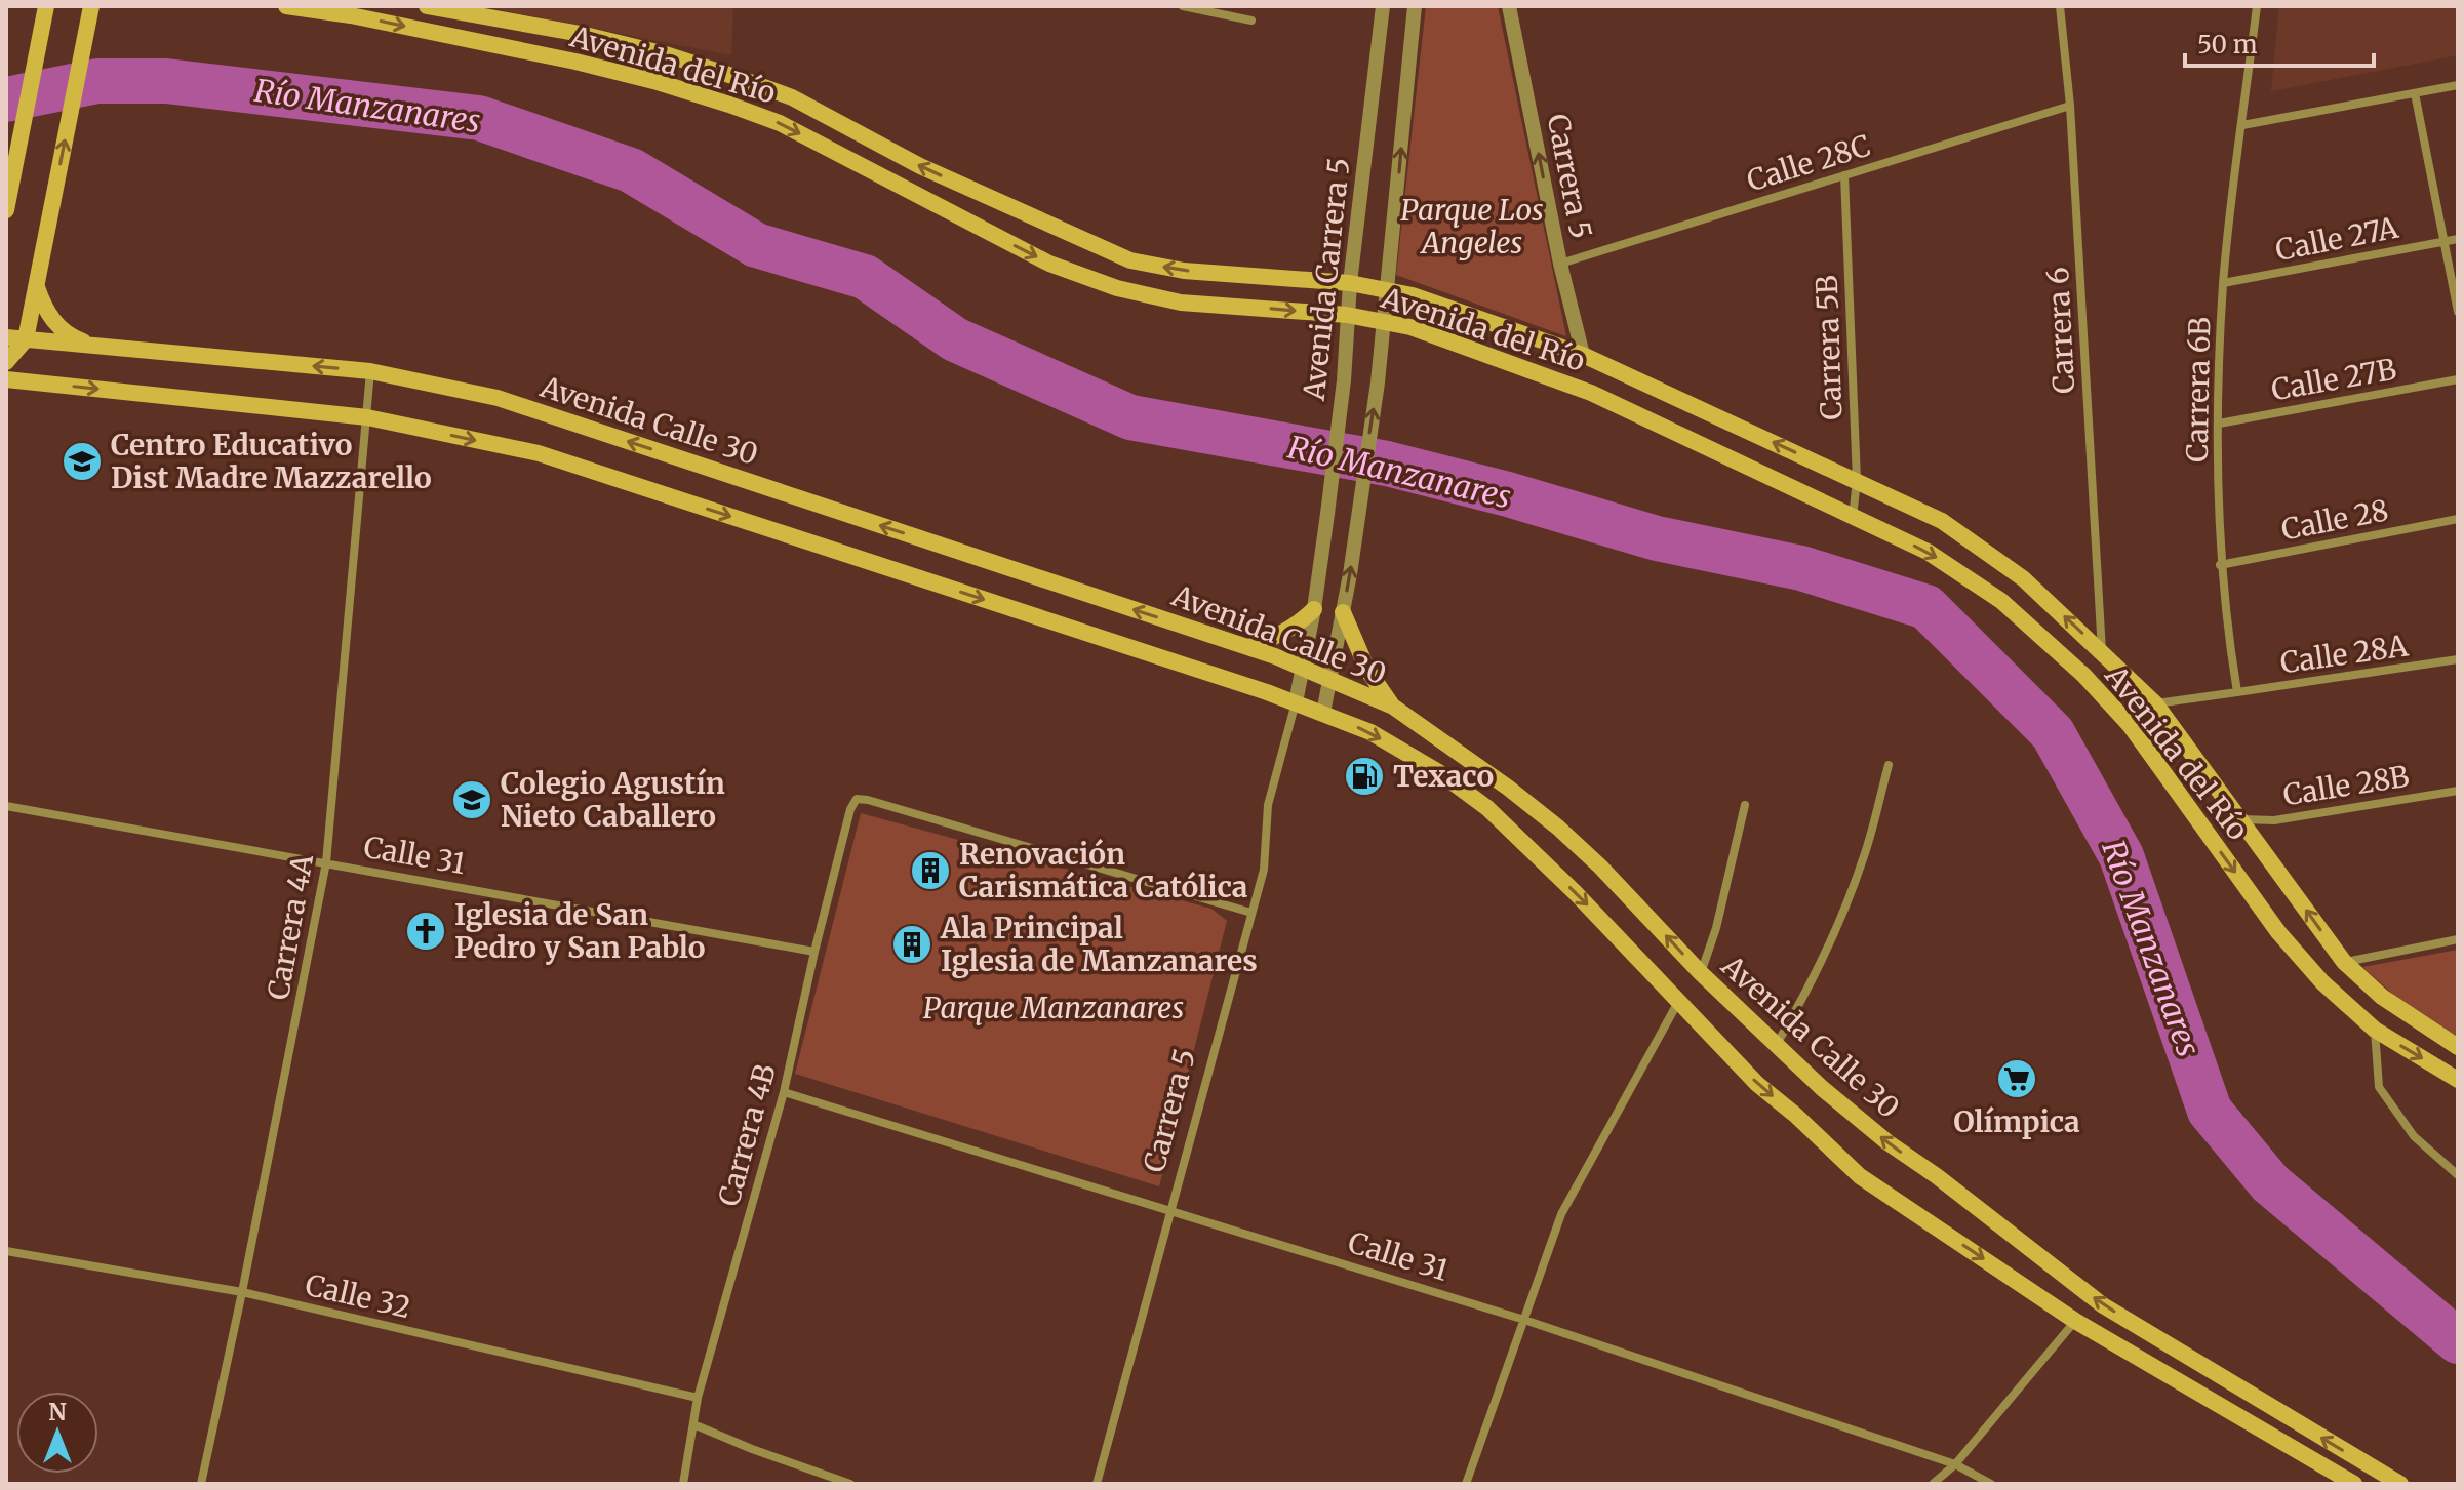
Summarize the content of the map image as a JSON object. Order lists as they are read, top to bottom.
{
  "streets": {
    "main road": ["Avenida del Río", "Avenida Calle 30"],
    "street": [
      "Calle 28C",
      "Carrera 5",
      "Calle 27A",
      "Avenida Carrera 5",
      "Carrera 6",
      "Carrera 5B",
      "Calle 27B",
      "Carrera 6B",
      "Calle 28",
      "Calle 28A",
      "Calle 28B",
      "Calle 31",
      "Carrera 4A",
      "Carrera 4B",
      "Calle 32"
    ]
  },
  "crossings": [
    ["Avenida del Río", "Carrera 5"],
    ["Avenida del Río", "Avenida Carrera 5"],
    ["Avenida del Río", "Carrera 6"],
    ["Avenida del Río", "Carrera 5B"],
    ["Avenida del Río", "Calle 28B"],
    ["Calle 28C", "Carrera 5"],
    ["Calle 28C", "Carrera 6"],
    ["Calle 28C", "Carrera 5B"],
    ["Carrera 5", "Avenida Carrera 5"],
    ["Carrera 5", "Avenida Calle 30"],
    ["Carrera 5", "Calle 31"],
    ["Carrera 5", "Carrera 4B"],
    ["Calle 27A", "Carrera 6B"],
    ["Avenida Carrera 5", "Avenida Calle 30"],
    ["Calle 27B", "Carrera 6B"],
    ["Carrera 6B", "Calle 28"],
    ["Carrera 6B", "Calle 28A"],
    ["Avenida Calle 30", "Carrera 4A"],
    ["Calle 31", "Carrera 4A"],
    ["Calle 31", "Carrera 4B"],
    ["Carrera 4A", "Calle 32"],
    ["Carrera 4B", "Calle 32"]
  ],
  "water": ["Río Manzanares"],
  "parks": ["Parque Los Angeles", "Parque Manzanares"],
  "places": {
    "school or university": ["Centro Educativo Dist Madre Mazzarello", "Colegio Agustín Nieto Caballero"],
    "fuel station": ["Texaco"],
    "building": ["Renovación Carismática Católica", "Ala Principal Iglesia de Manzanares"],
    "church": ["Iglesia de San Pedro y San Pablo"],
    "supermarket": ["Olímpica"]
  },
  "scale_bar": "50 m",
  "north": "top"
}
